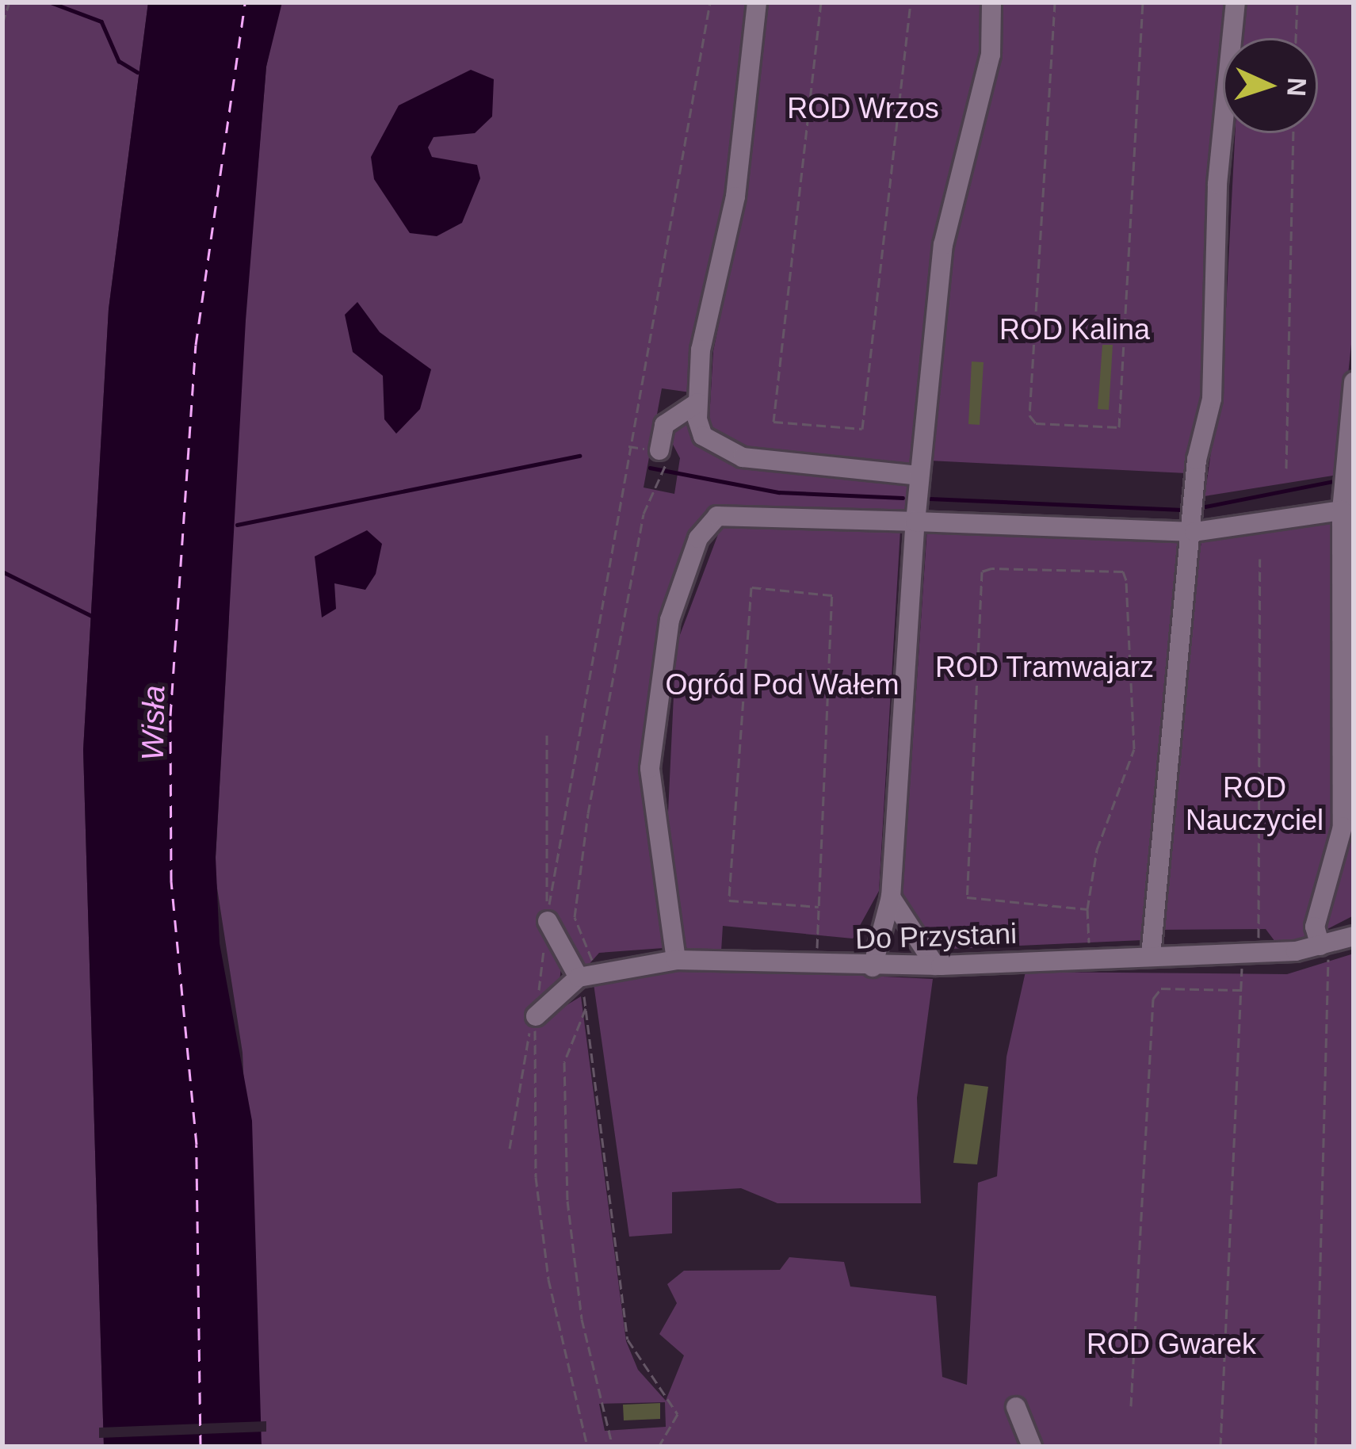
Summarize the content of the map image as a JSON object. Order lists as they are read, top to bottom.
{
  "streets": {
    "street": ["Do Przystani"]
  },
  "water": ["Wisła"],
  "parks": [
    "ROD Wrzos",
    "ROD Kalina",
    "ROD Tramwajarz",
    "Ogród Pod Wałem",
    "ROD Nauczyciel",
    "ROD Gwarek"
  ],
  "north": "right"
}
